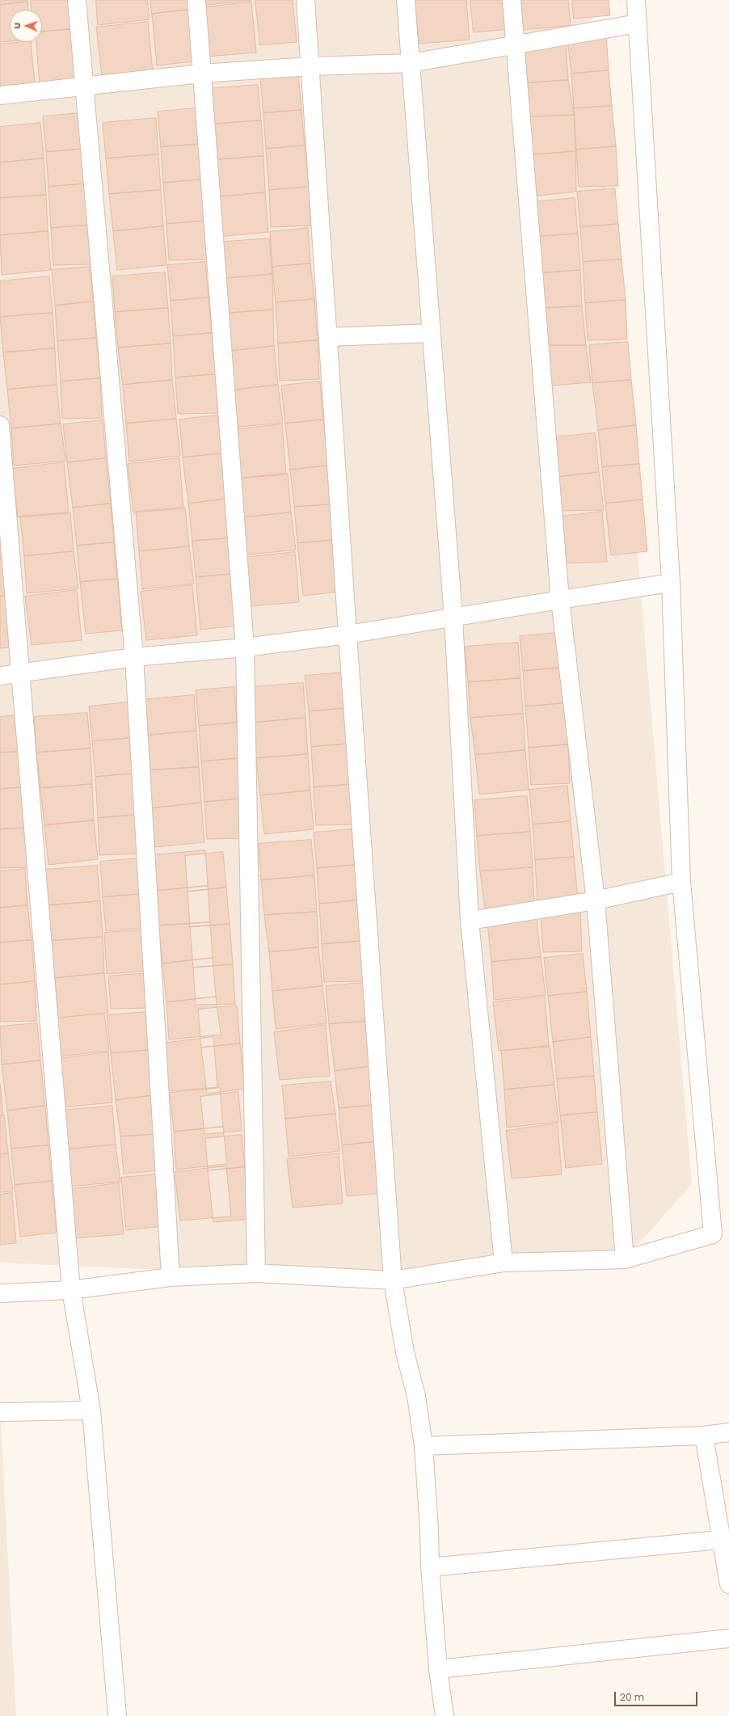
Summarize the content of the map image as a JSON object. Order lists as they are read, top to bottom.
{
  "scale_bar": "20 m",
  "north": "left"
}
